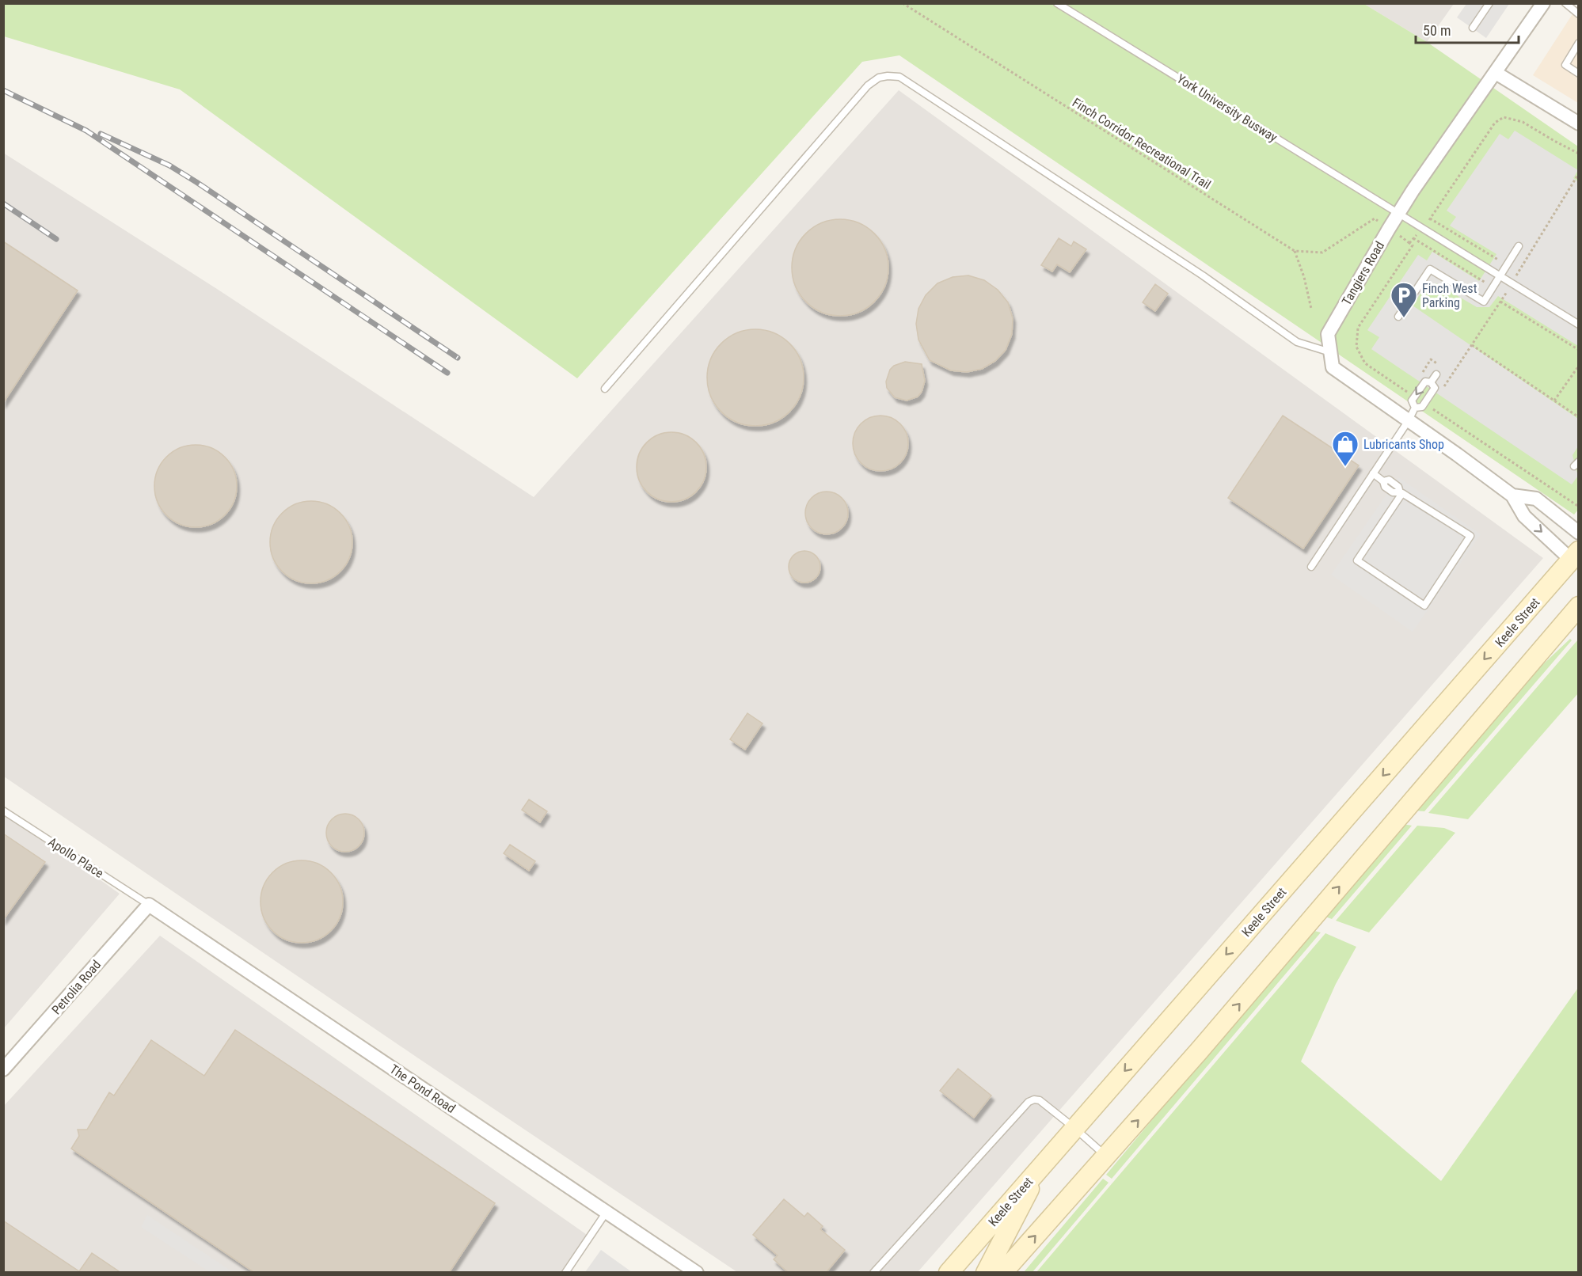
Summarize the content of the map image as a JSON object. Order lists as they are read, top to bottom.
{
  "streets": {
    "main road": ["Keele Street"],
    "street": ["Tangiers Road", "Petrolia Road", "The Pond Road"],
    "lane": ["York University Busway", "Apollo Place"],
    "path": ["Finch Corridor Recreational Trail"]
  },
  "crossings": [
    ["York University Busway", "Tangiers Road"],
    ["Tangiers Road", "Keele Street"],
    ["Apollo Place", "Petrolia Road"],
    ["Apollo Place", "The Pond Road"],
    ["Petrolia Road", "The Pond Road"]
  ],
  "places": {
    "parking": ["Finch West Parking"],
    "shop": ["Lubricants Shop"]
  },
  "scale_bar": "50 m"
}
